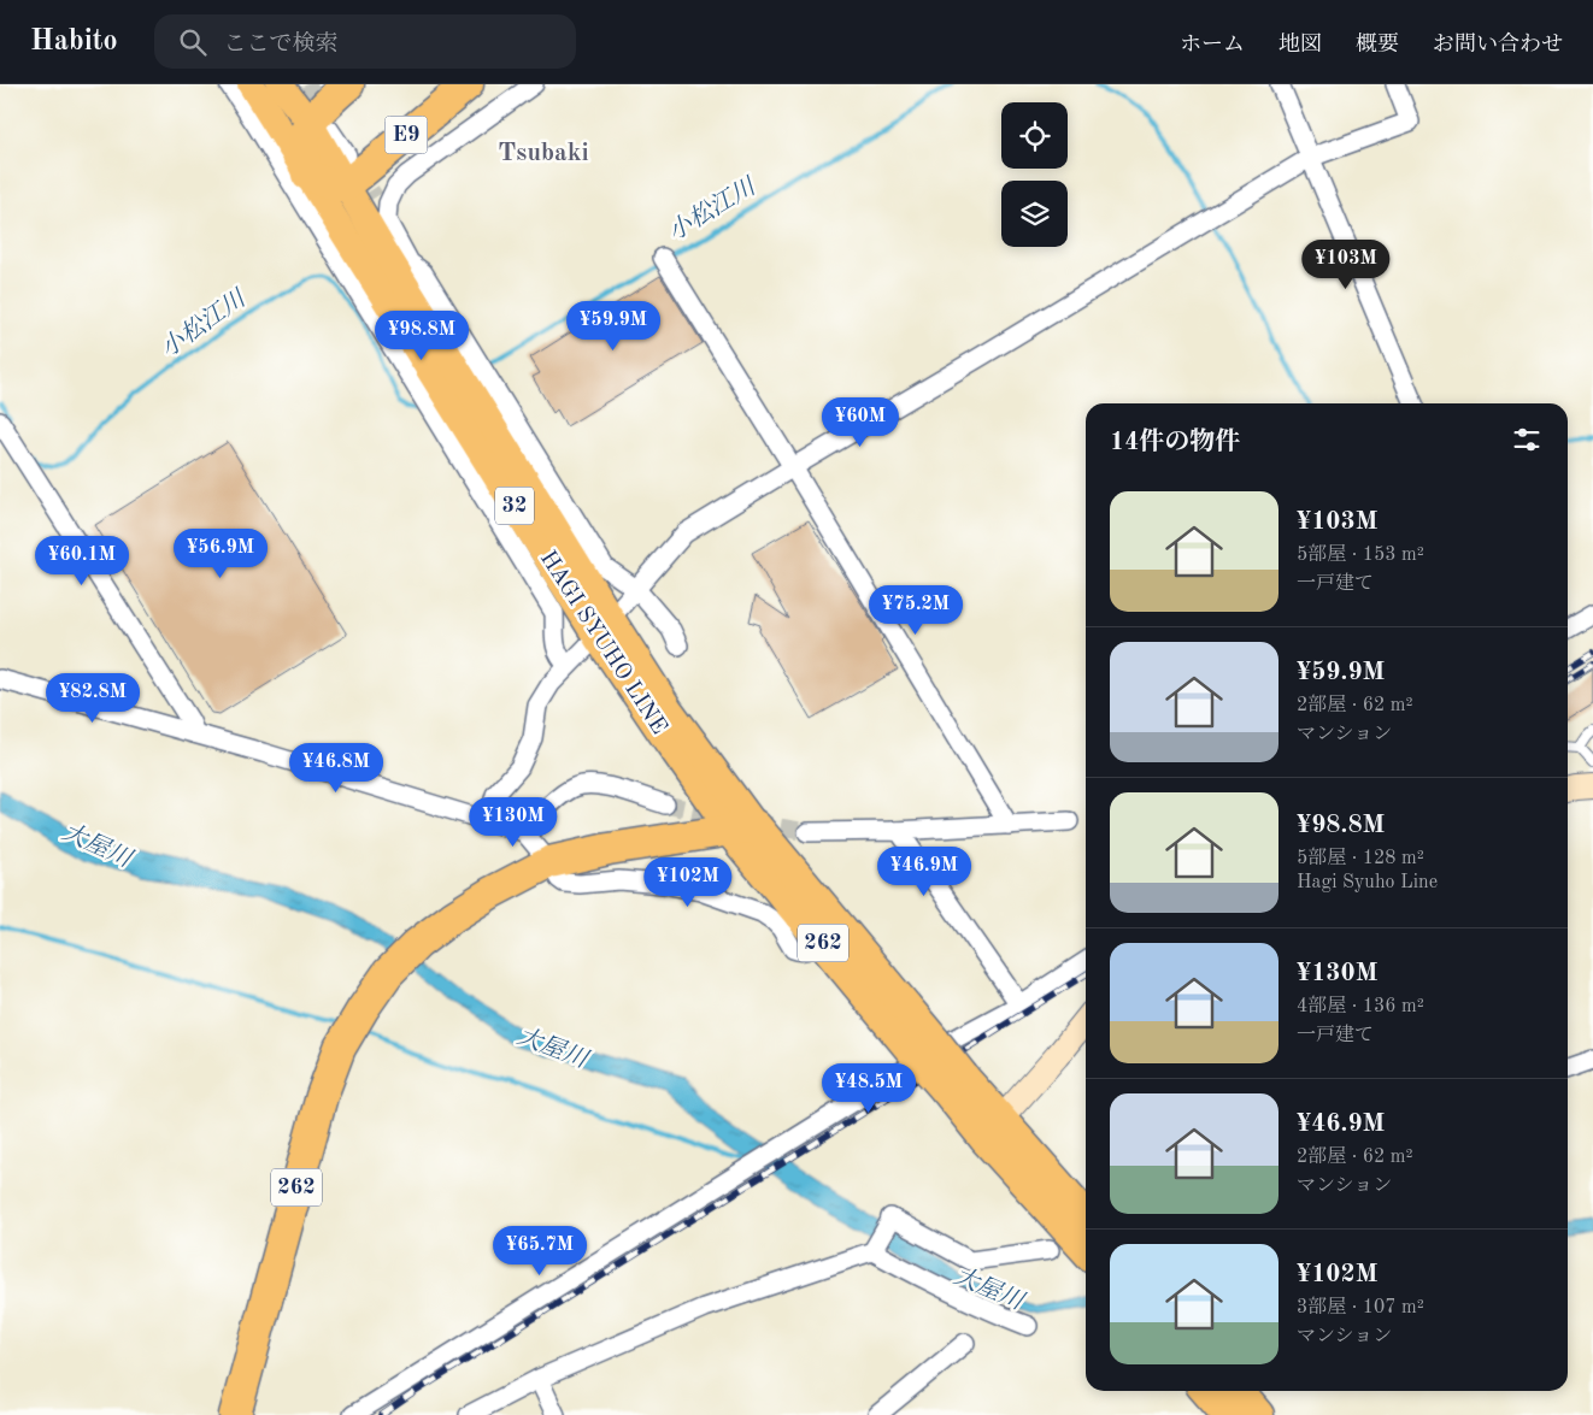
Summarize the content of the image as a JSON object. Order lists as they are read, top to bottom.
{
  "streets": {
    "highway": ["E9", "262"],
    "main road": ["32", "HAGI SYUHO LINE"]
  },
  "crossings": [
    ["E9", "HAGI SYUHO LINE"],
    ["HAGI SYUHO LINE", "262"]
  ],
  "districts": ["Tsubaki"],
  "water": ["小松江川", "大屋川"],
  "page": {
    "header": "Habito",
    "search": "ここで検索",
    "nav": [
      "ホーム",
      "地図",
      "概要",
      "お問い合わせ"
    ],
    "price": [
      "¥103M",
      "¥59.9M",
      "¥98.8M",
      "¥60M",
      "¥56.9M",
      "¥60.1M",
      "¥75.2M",
      "¥82.8M",
      "¥46.8M",
      "¥130M",
      "¥46.9M",
      "¥102M",
      "¥48.5M",
      "¥65.7M"
    ],
    "heading": "14件の物件",
    "list": [
      {
        "name": "¥103M",
        "note": "5部屋 · 153 m² · 一戸建て"
      },
      {
        "name": "¥59.9M",
        "note": "2部屋 · 62 m² · マンション"
      },
      {
        "name": "¥98.8M",
        "note": "5部屋 · 128 m² · Hagi Syuho Line"
      },
      {
        "name": "¥130M",
        "note": "4部屋 · 136 m² · 一戸建て"
      },
      {
        "name": "¥46.9M",
        "note": "2部屋 · 62 m² · マンション"
      },
      {
        "name": "¥102M",
        "note": "3部屋 · 107 m² · マンション"
      }
    ]
  }
}
